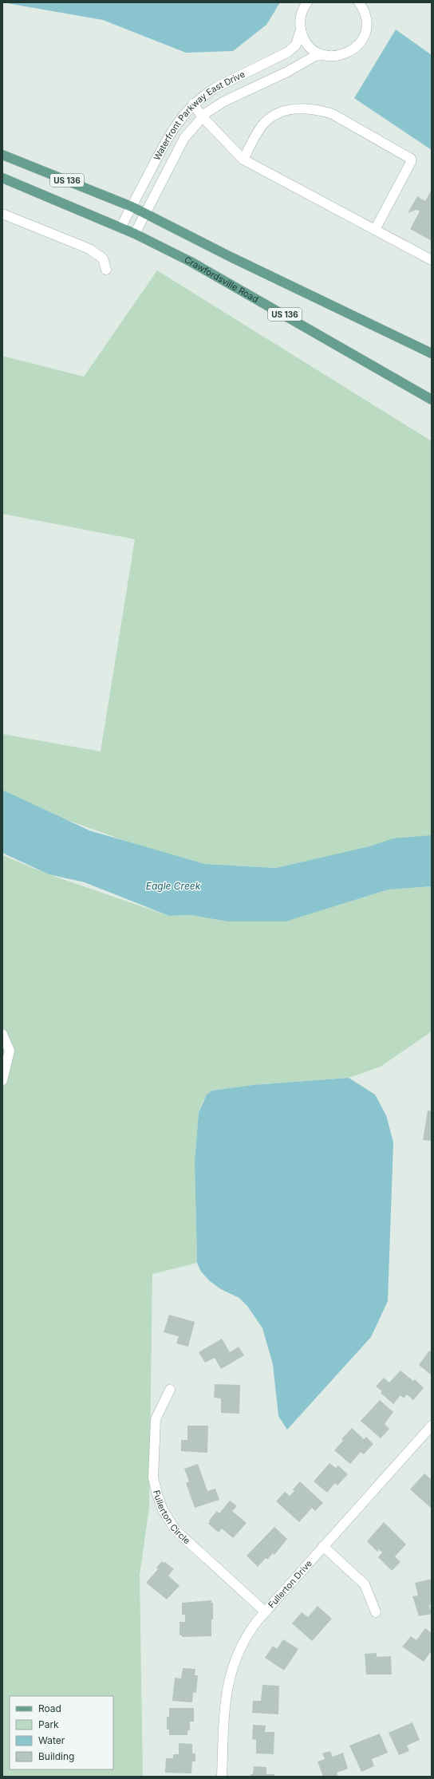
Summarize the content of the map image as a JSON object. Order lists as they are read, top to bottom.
{
  "streets": {
    "main road": ["US 136", "Crawfordsville Road"],
    "street": ["Waterfront Parkway East Drive", "Fullerton Circle", "Fullerton Drive"]
  },
  "crossings": [
    ["Waterfront Parkway East Drive", "US 136"],
    ["Waterfront Parkway East Drive", "Crawfordsville Road"],
    ["Fullerton Circle", "Fullerton Drive"]
  ],
  "water": ["Eagle Creek"],
  "legend": [
    "Road",
    "Park",
    "Water",
    "Building"
  ]
}
